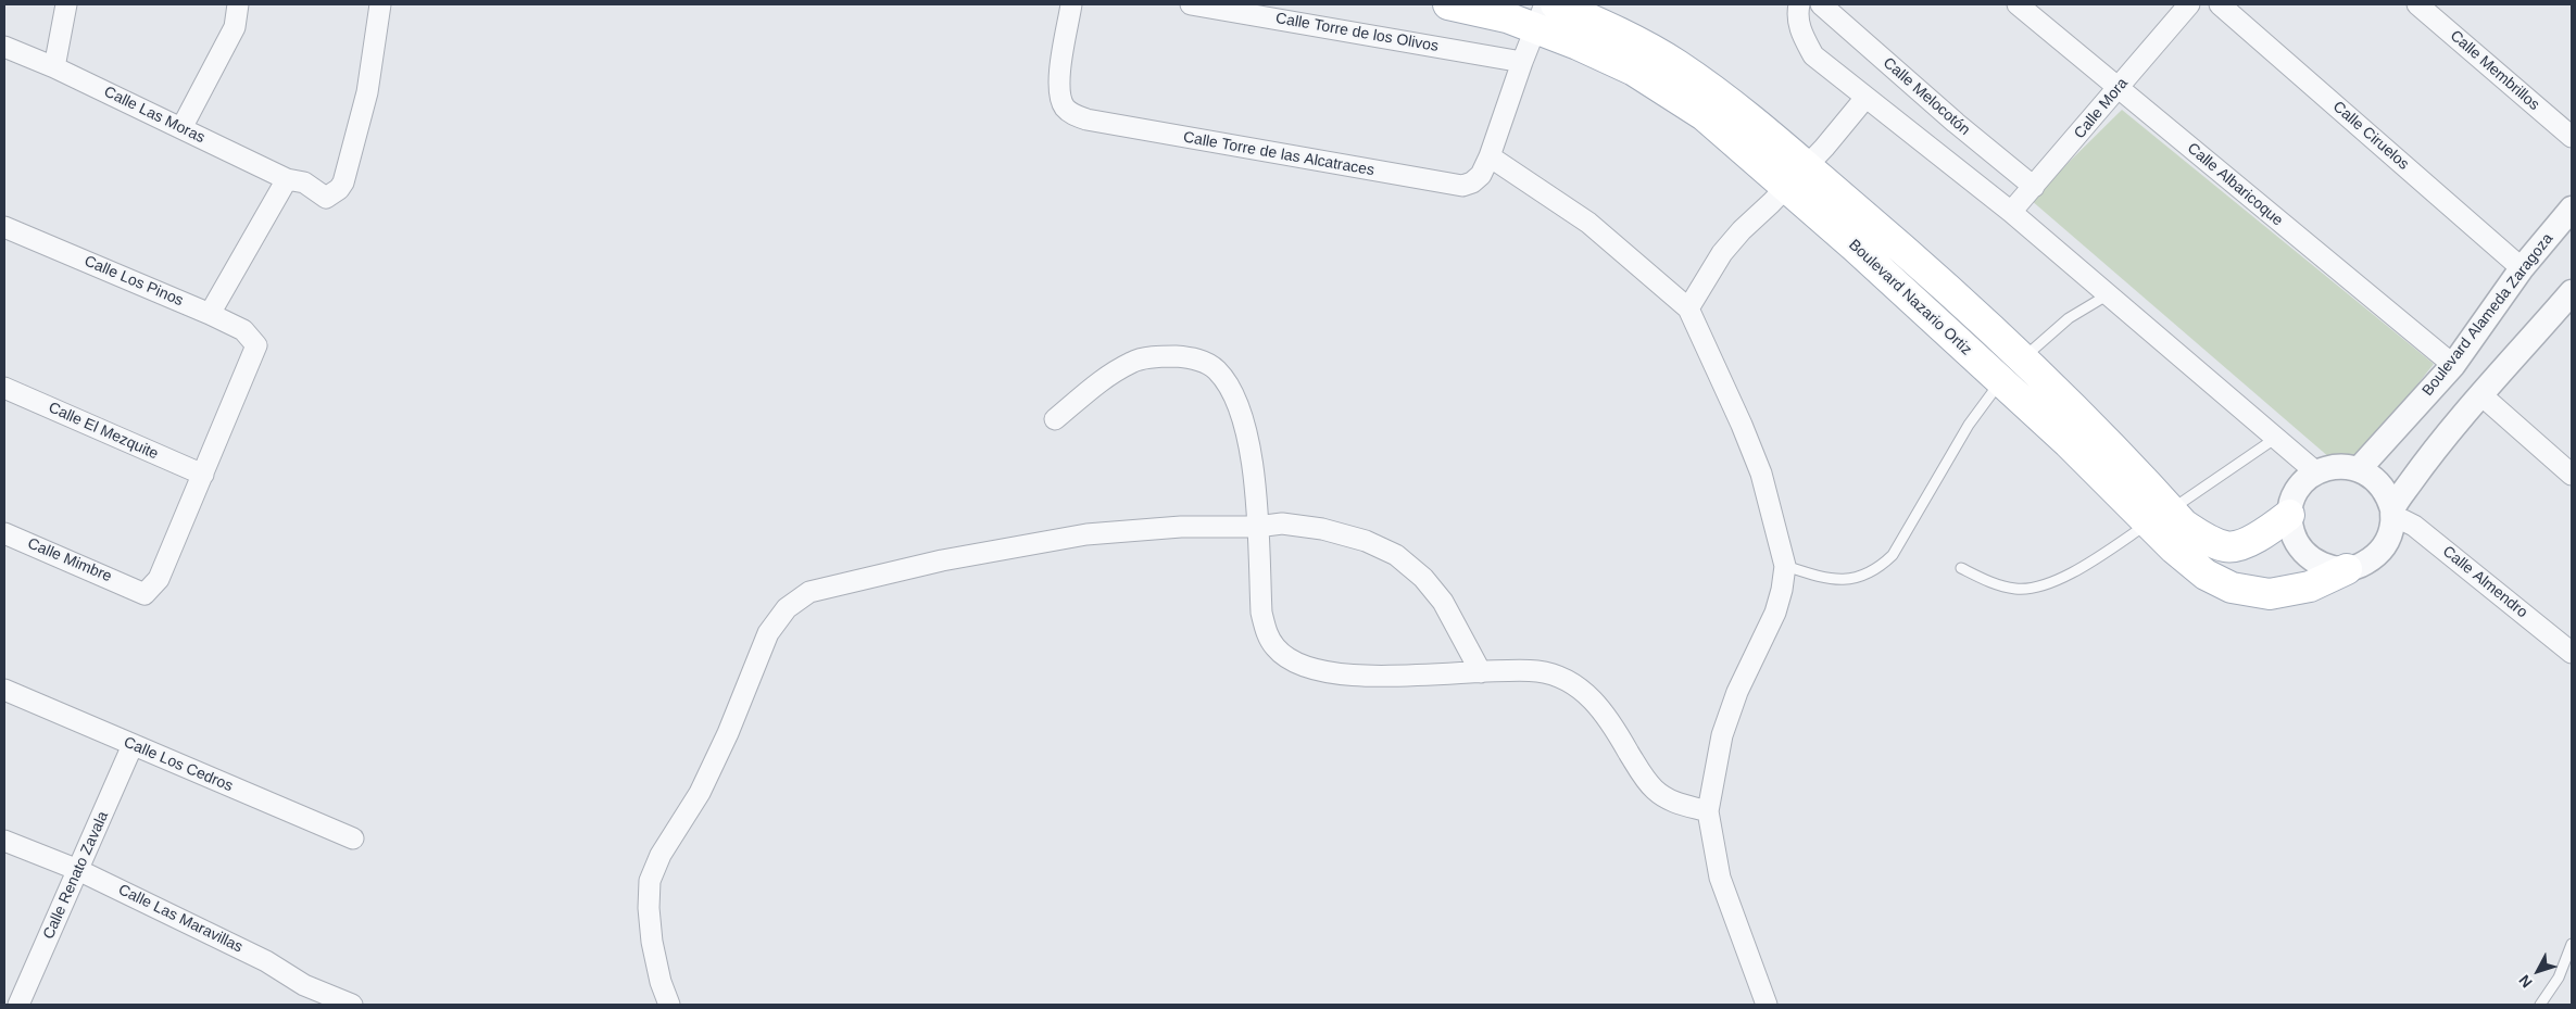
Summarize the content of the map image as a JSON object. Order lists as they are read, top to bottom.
{
  "streets": {
    "main road": ["Boulevard Nazario Ortiz"],
    "street": [
      "Calle Torre de los Olivos",
      "Calle Membrillos",
      "Calle Melocotón",
      "Calle Mora",
      "Calle Las Moras",
      "Calle Ciruelos",
      "Calle Torre de las Alcatraces",
      "Calle Albaricoque",
      "Calle Los Pinos",
      "Boulevard Alameda Zaragoza",
      "Calle El Mezquite",
      "Calle Mimbre",
      "Calle Almendro",
      "Calle Los Cedros",
      "Calle Renato Zavala",
      "Calle Las Maravillas"
    ]
  },
  "crossings": [
    ["Calle Melocotón", "Calle Mora"],
    ["Calle Mora", "Calle Albaricoque"],
    ["Calle Ciruelos", "Boulevard Alameda Zaragoza"],
    ["Calle Albaricoque", "Boulevard Alameda Zaragoza"],
    ["Calle Los Pinos", "Calle El Mezquite"],
    ["Calle Los Pinos", "Calle Mimbre"],
    ["Boulevard Nazario Ortiz", "Boulevard Alameda Zaragoza"],
    ["Boulevard Nazario Ortiz", "Calle Almendro"],
    ["Boulevard Alameda Zaragoza", "Calle Almendro"],
    ["Calle El Mezquite", "Calle Mimbre"],
    ["Calle Los Cedros", "Calle Renato Zavala"],
    ["Calle Renato Zavala", "Calle Las Maravillas"]
  ],
  "north": "bottom left"
}
